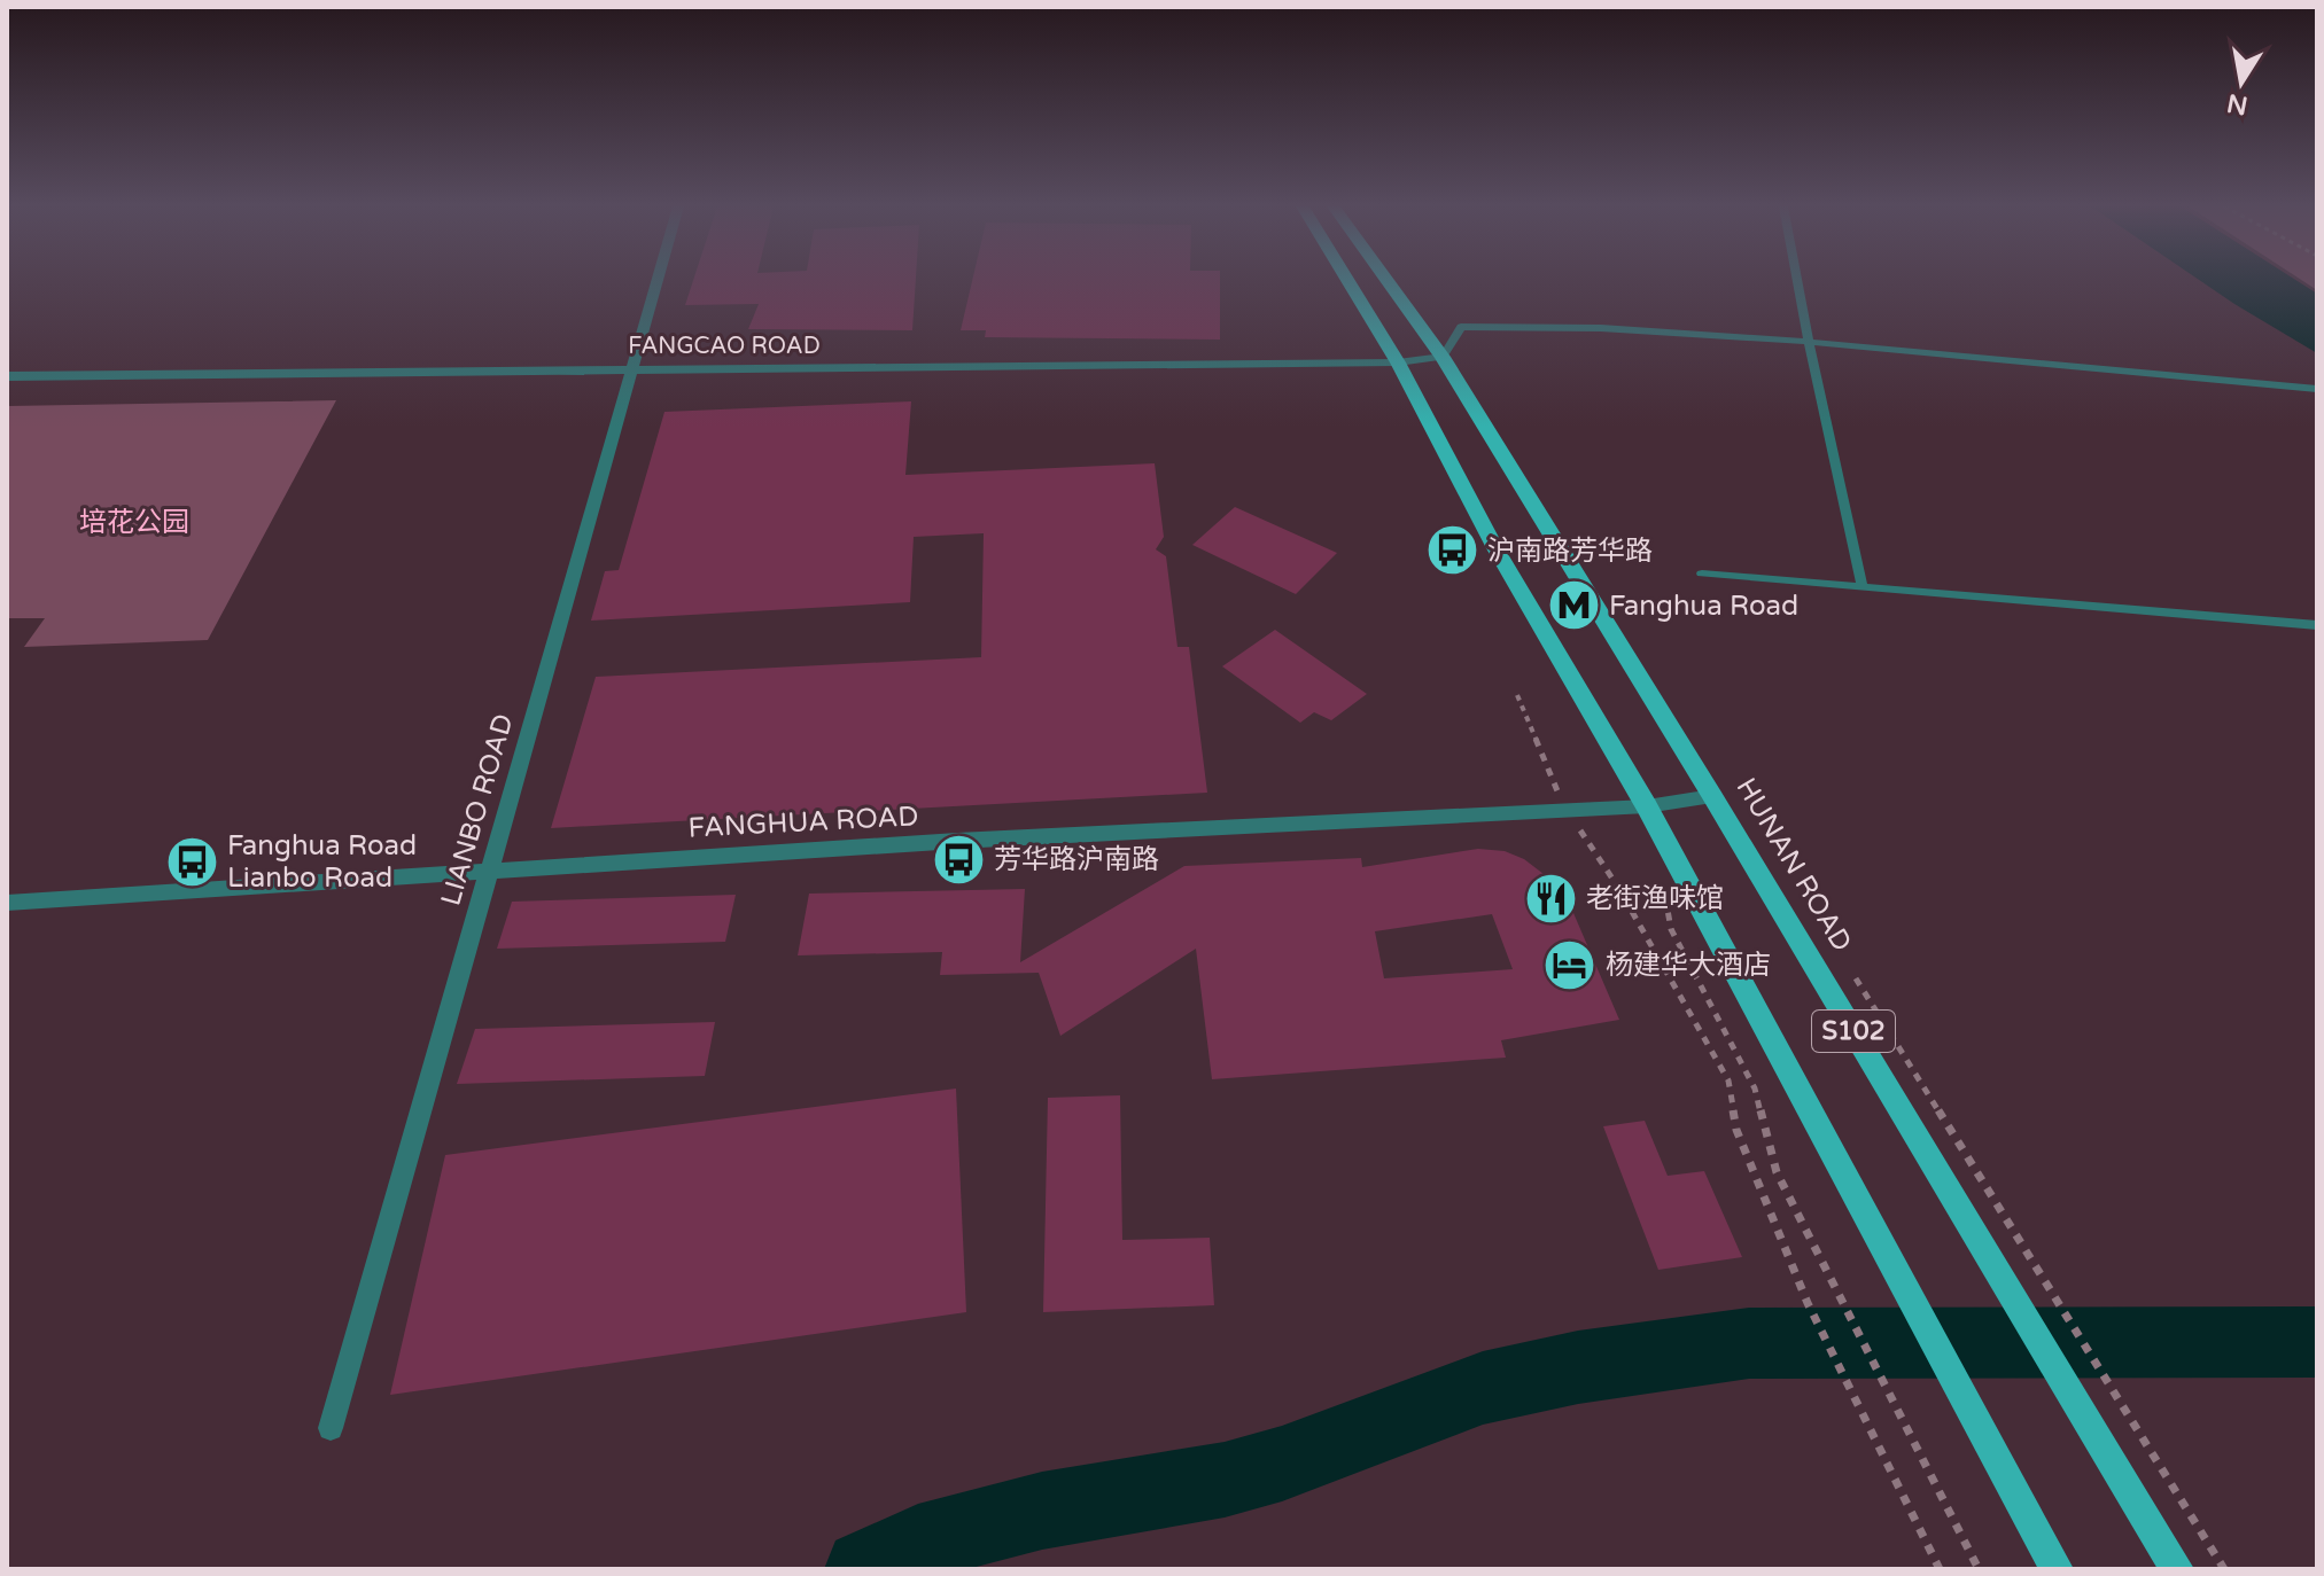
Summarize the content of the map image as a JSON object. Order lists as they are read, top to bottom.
{
  "streets": {
    "main road": ["HUNAN ROAD", "S102"],
    "street": ["FANGCAO ROAD", "LIANBO ROAD", "FANGHUA ROAD"]
  },
  "crossings": [
    ["FANGCAO ROAD", "LIANBO ROAD"],
    ["FANGCAO ROAD", "HUNAN ROAD"],
    ["FANGCAO ROAD", "S102"],
    ["LIANBO ROAD", "FANGHUA ROAD"],
    ["FANGHUA ROAD", "HUNAN ROAD"],
    ["FANGHUA ROAD", "S102"]
  ],
  "parks": ["培花公园"],
  "places": {
    "bus stop": ["沪南路芳华路", "芳华路沪南路", "Fanghua Road Lianbo Road"],
    "metro station": ["Fanghua Road"],
    "restaurant": ["老街渔味馆"],
    "hotel": ["杨建华大酒店"]
  },
  "north": "bottom"
}
